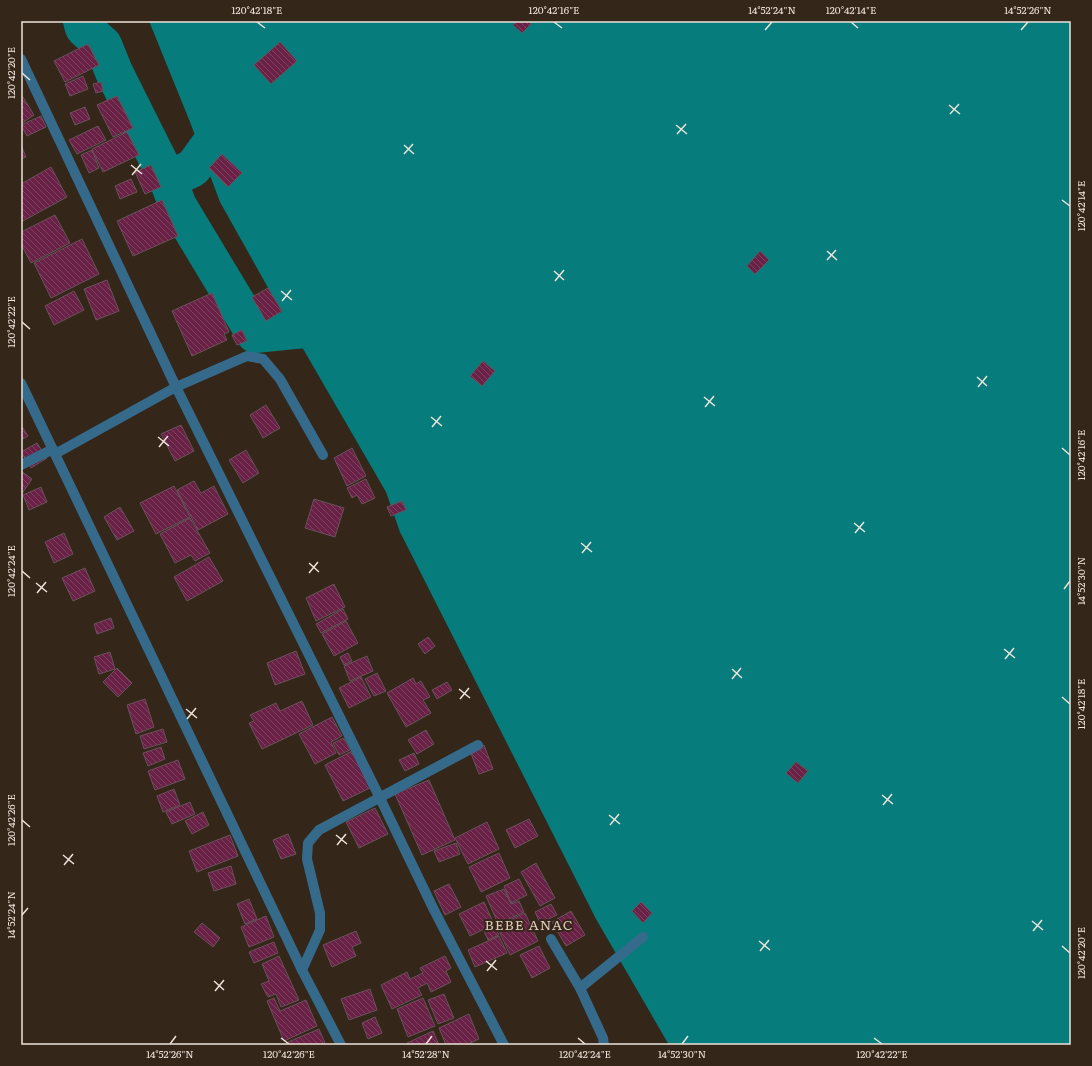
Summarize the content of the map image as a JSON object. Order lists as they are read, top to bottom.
{
  "districts": ["BEBE ANAC"],
  "coordinates": [
    "120°42'18\"E",
    "120°42'16\"E",
    "14°52'24\"N",
    "120°42'14\"E",
    "14°52'26\"N",
    "120°42'20\"E",
    "120°42'22\"E",
    "120°42'24\"E",
    "14°52'30\"N",
    "120°42'26\"E",
    "14°52'28\"N"
  ]
}
